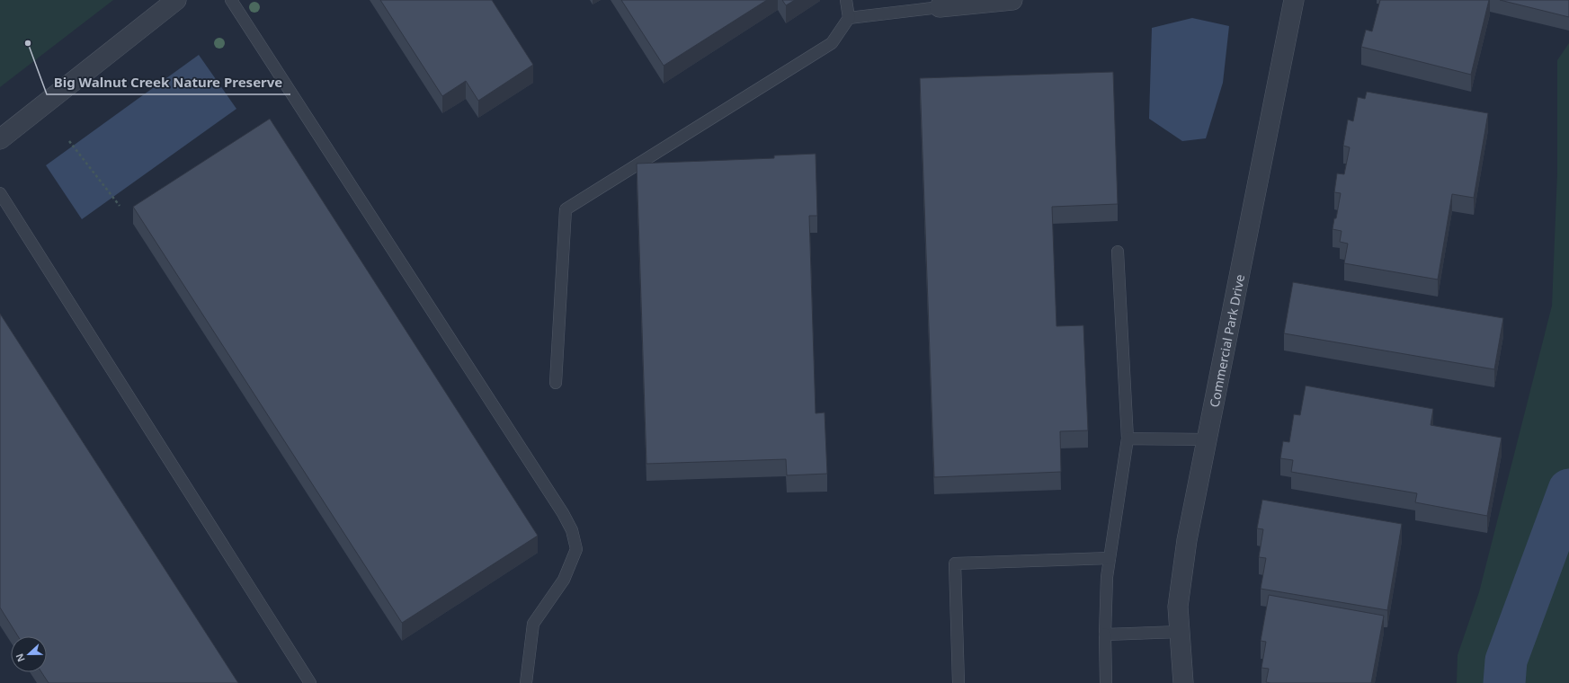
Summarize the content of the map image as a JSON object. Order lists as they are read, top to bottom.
{
  "streets": {
    "street": ["Commercial Park Drive"]
  },
  "places": ["Big Walnut Creek Nature Preserve"],
  "north": "left"
}
